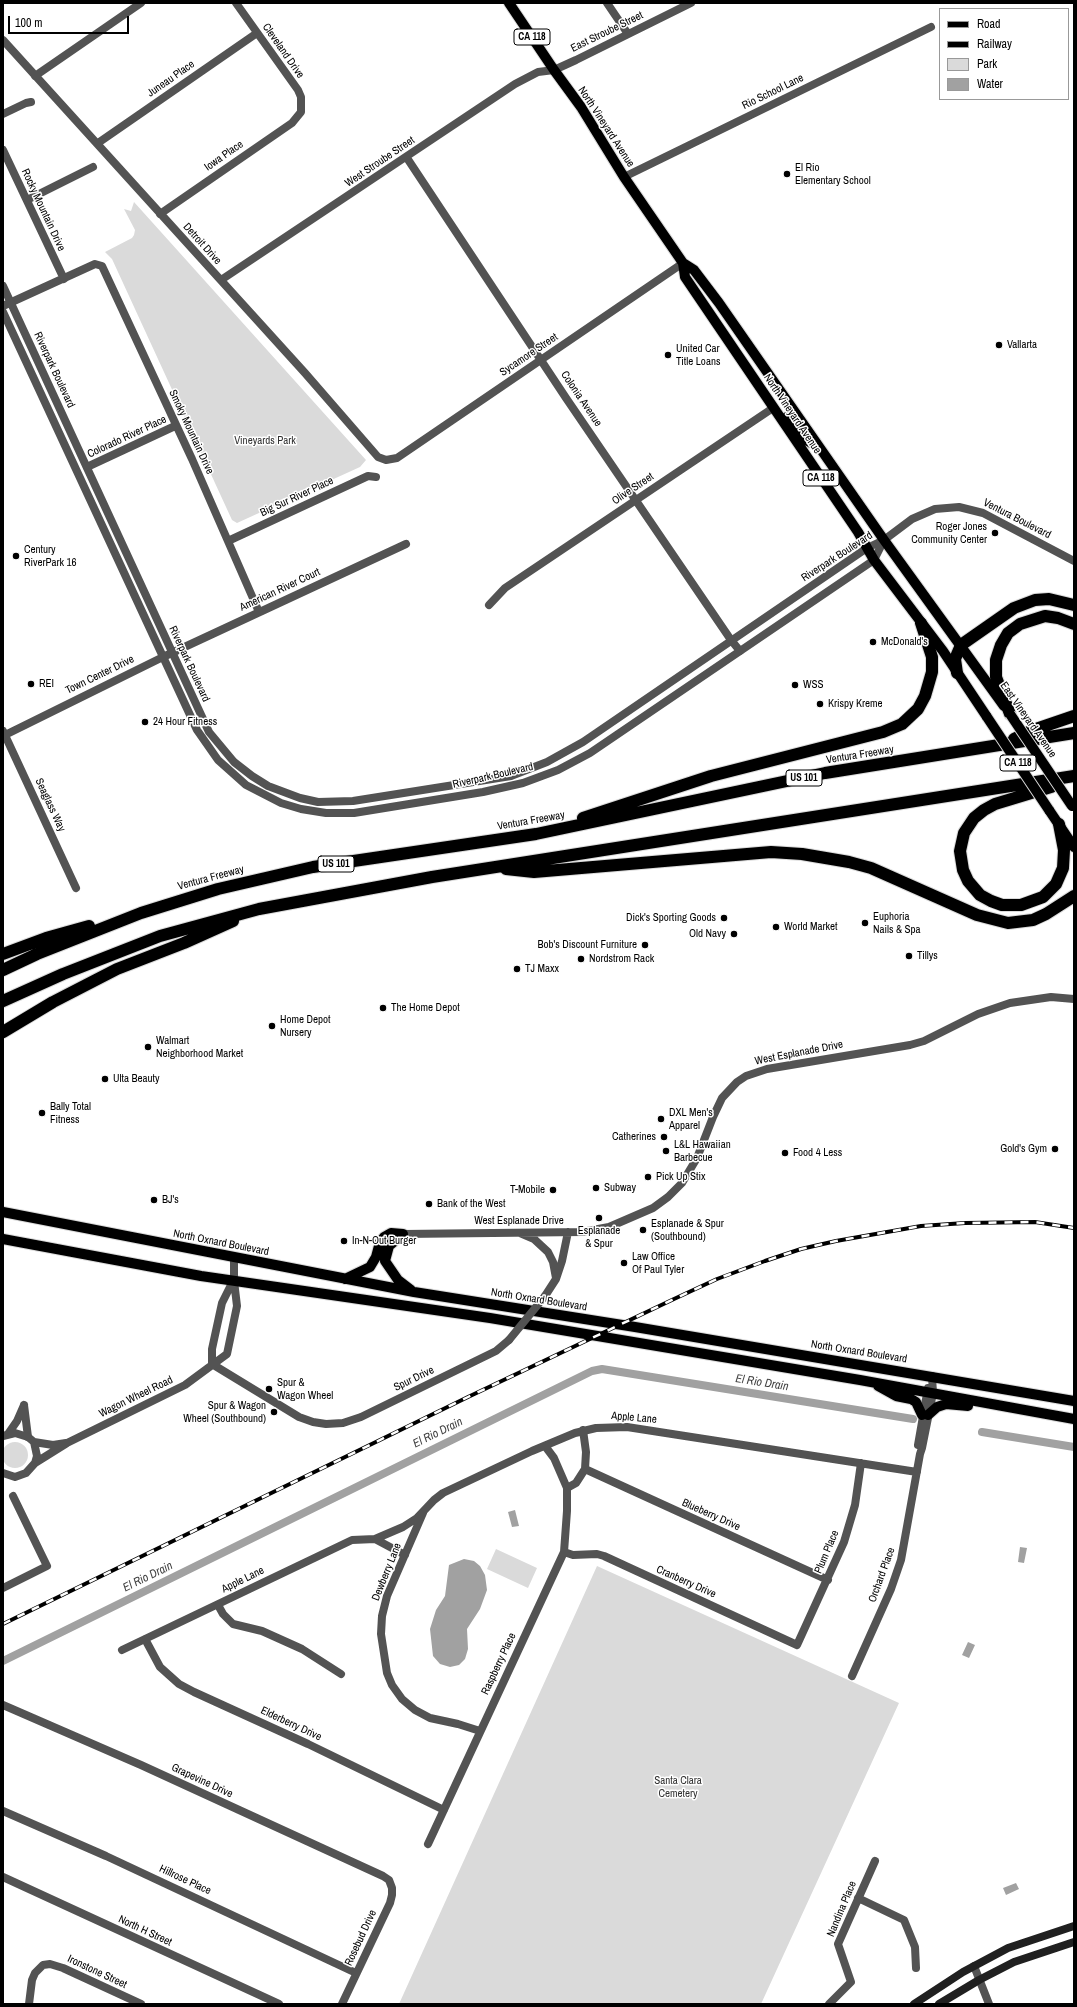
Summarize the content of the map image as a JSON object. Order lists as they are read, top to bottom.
{
  "streets": {
    "highway": ["Ventura Freeway", "US 101"],
    "main road": [
      "CA 118",
      "North Vineyard Avenue",
      "East Vineyard Avenue",
      "North Oxnard Boulevard"
    ],
    "street": [
      "East Stroube Street",
      "Cleveland Drive",
      "Juneau Place",
      "Rio School Lane",
      "Iowa Place",
      "West Stroube Street",
      "Rocky Mountain Drive",
      "Detroit Drive",
      "Sycamore Street",
      "Riverpark Boulevard",
      "Colonia Avenue",
      "Smoky Mountain Drive",
      "Colorado River Place",
      "Olive Street",
      "Big Sur River Place",
      "Ventura Boulevard",
      "American River Court",
      "Town Center Drive",
      "Seaglass Way",
      "West Esplanade Drive",
      "Spur Drive",
      "Wagon Wheel Road",
      "Apple Lane",
      "Blueberry Drive",
      "Plum Place",
      "Dewberry Lane",
      "Orchard Place",
      "Cranberry Drive",
      "Raspberry Place",
      "Elderberry Drive",
      "Grapevine Drive",
      "Hillrose Place",
      "Nandina Place",
      "North H Street",
      "Rosebud Drive",
      "Ironstone Street"
    ]
  },
  "crossings": [
    ["East Stroube Street", "North Vineyard Avenue"],
    ["East Stroube Street", "West Stroube Street"],
    ["CA 118", "North Vineyard Avenue"],
    ["Cleveland Drive", "Juneau Place"],
    ["Cleveland Drive", "Iowa Place"],
    ["Juneau Place", "Detroit Drive"],
    ["Rio School Lane", "North Vineyard Avenue"],
    ["North Vineyard Avenue", "West Stroube Street"],
    ["North Vineyard Avenue", "Sycamore Street"],
    ["North Vineyard Avenue", "Riverpark Boulevard"],
    ["North Vineyard Avenue", "Olive Street"],
    ["North Vineyard Avenue", "Ventura Boulevard"],
    ["North Vineyard Avenue", "East Vineyard Avenue"],
    ["Iowa Place", "Detroit Drive"],
    ["West Stroube Street", "Detroit Drive"],
    ["West Stroube Street", "Colonia Avenue"],
    ["Rocky Mountain Drive", "Smoky Mountain Drive"],
    ["Detroit Drive", "Sycamore Street"],
    ["Sycamore Street", "Colonia Avenue"],
    ["Riverpark Boulevard", "Colonia Avenue"],
    ["Riverpark Boulevard", "Colorado River Place"],
    ["Riverpark Boulevard", "Ventura Boulevard"],
    ["Riverpark Boulevard", "American River Court"],
    ["Riverpark Boulevard", "Town Center Drive"],
    ["Colonia Avenue", "Olive Street"],
    ["Smoky Mountain Drive", "Colorado River Place"],
    ["Smoky Mountain Drive", "Big Sur River Place"],
    ["Smoky Mountain Drive", "American River Court"],
    ["American River Court", "Town Center Drive"],
    ["Town Center Drive", "Seaglass Way"],
    ["West Esplanade Drive", "Spur Drive"],
    ["North Oxnard Boulevard", "Wagon Wheel Road"],
    ["North Oxnard Boulevard", "Orchard Place"],
    ["Spur Drive", "Wagon Wheel Road"],
    ["Apple Lane", "Plum Place"],
    ["Apple Lane", "Dewberry Lane"],
    ["Apple Lane", "Orchard Place"],
    ["Apple Lane", "Raspberry Place"],
    ["Apple Lane", "Elderberry Drive"],
    ["Blueberry Drive", "Plum Place"],
    ["Plum Place", "Cranberry Drive"],
    ["Dewberry Lane", "Raspberry Place"],
    ["Cranberry Drive", "Raspberry Place"],
    ["Raspberry Place", "Elderberry Drive"],
    ["Grapevine Drive", "Rosebud Drive"],
    ["Hillrose Place", "Rosebud Drive"]
  ],
  "water": ["El Rio Drain"],
  "parks": ["Vineyards Park", "Santa Clara Cemetery"],
  "places": [
    "El Rio Elementary School",
    "Vallarta",
    "United Car Title Loans",
    "Roger Jones Community Center",
    "Century RiverPark 16",
    "McDonald's",
    "REI",
    "WSS",
    "Krispy Kreme",
    "24 Hour Fitness",
    "Dick's Sporting Goods",
    "Euphoria Nails & Spa",
    "World Market",
    "Old Navy",
    "Bob's Discount Furniture",
    "Tillys",
    "Nordstrom Rack",
    "TJ Maxx",
    "The Home Depot",
    "Home Depot Nursery",
    "Walmart Neighborhood Market",
    "Ulta Beauty",
    "Bally Total Fitness",
    "DXL Men's Apparel",
    "Catherines",
    "Gold's Gym",
    "L&L Hawaiian Barbecue",
    "Food 4 Less",
    "Pick Up Stix",
    "Subway",
    "T-Mobile",
    "BJ's",
    "Bank of the West",
    "Esplanade & Spur",
    "Esplanade & Spur (Southbound)",
    "In-N-Out Burger",
    "Law Office Of Paul Tyler",
    "Spur & Wagon Wheel",
    "Spur & Wagon Wheel (Southbound)"
  ],
  "legend": [
    "Road",
    "Railway",
    "Park",
    "Water"
  ],
  "scale_bar": "100 m"
}
